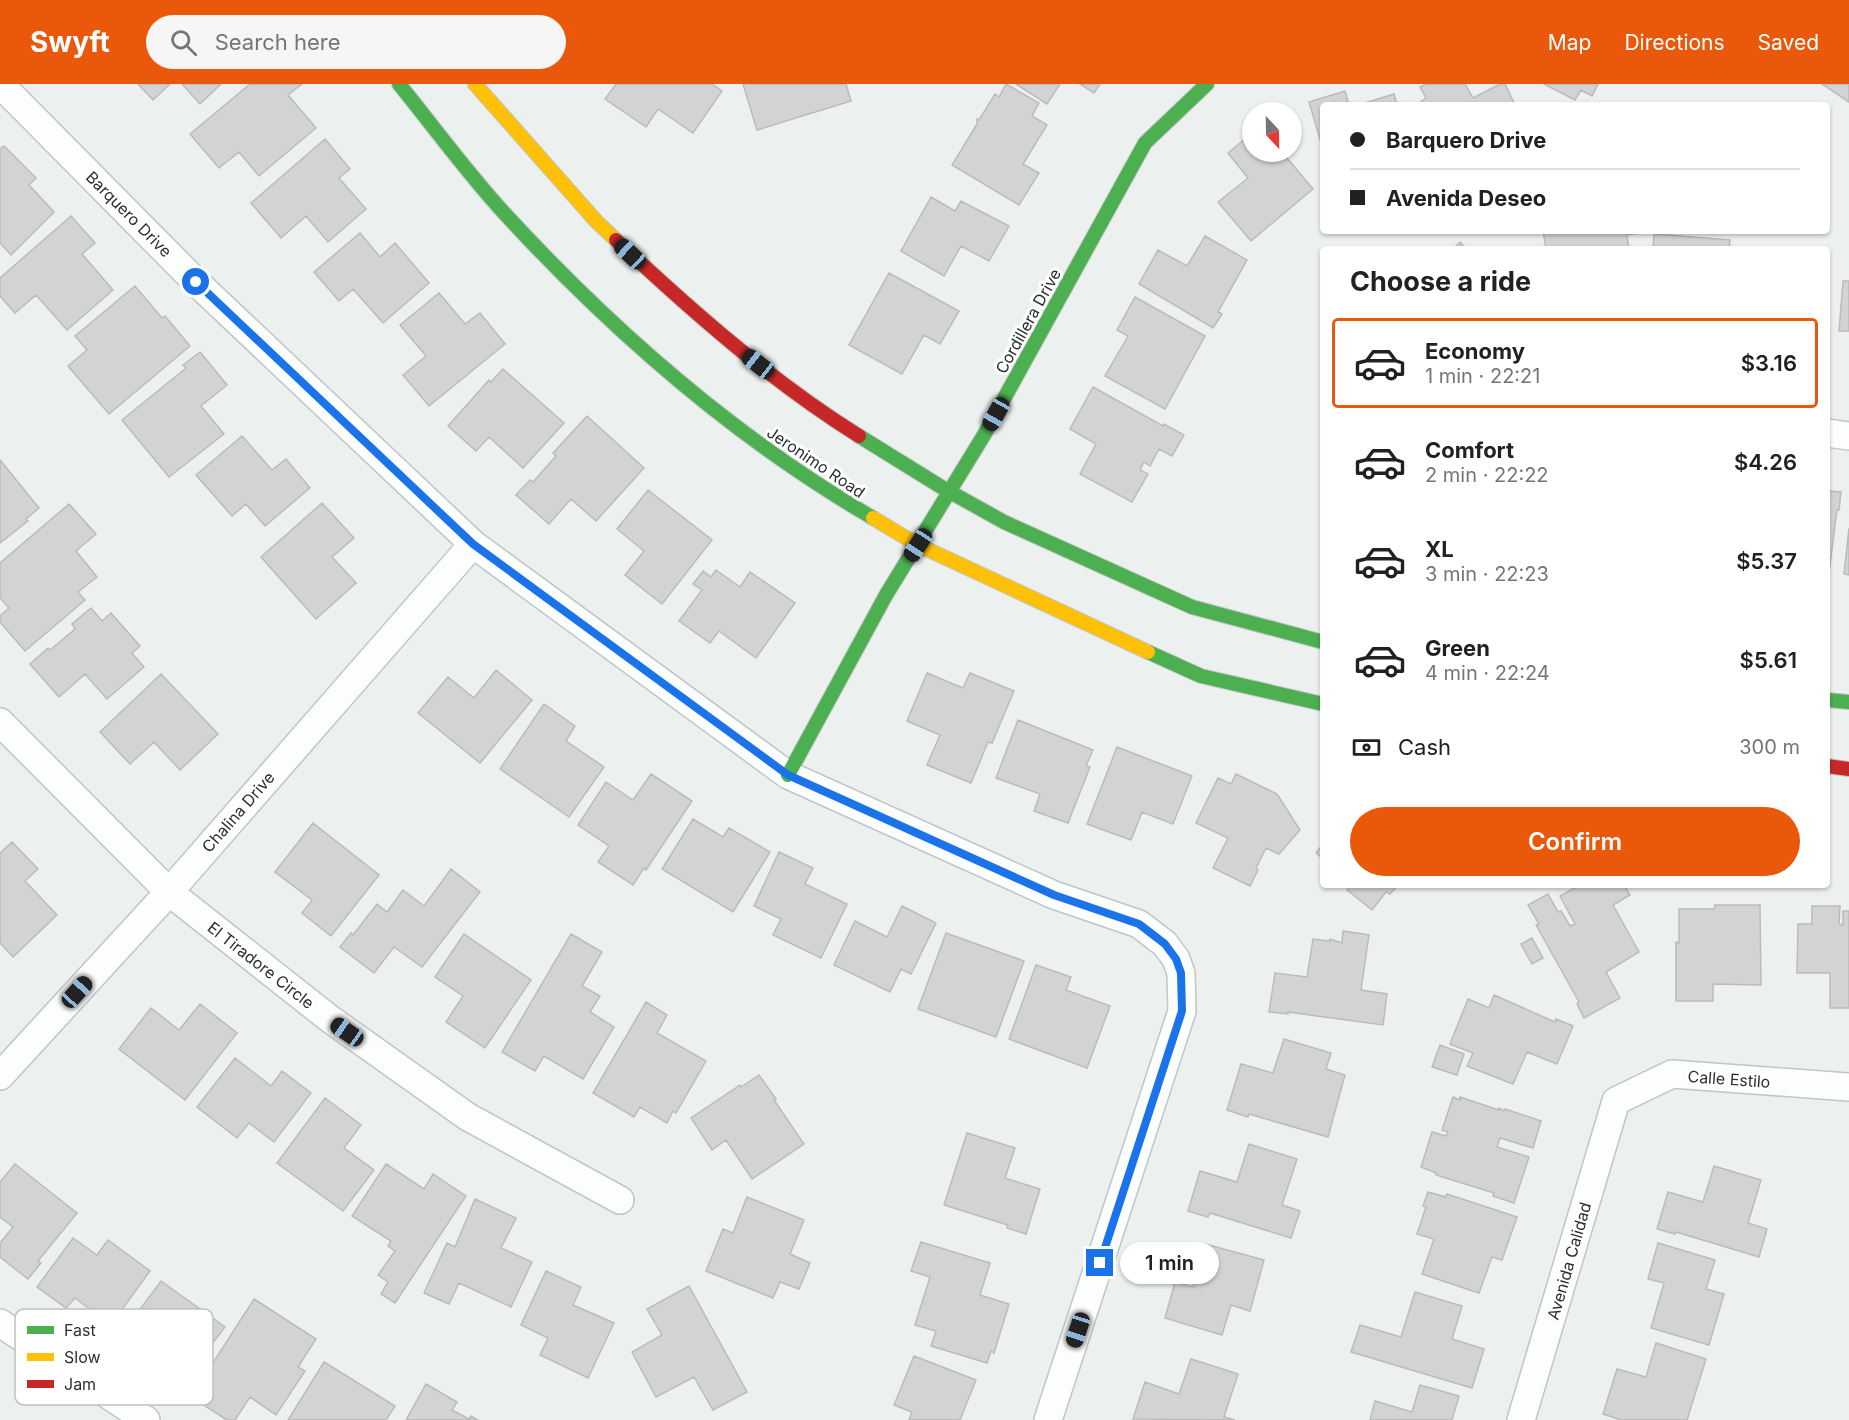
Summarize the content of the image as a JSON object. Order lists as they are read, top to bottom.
{
  "streets": {
    "main road": ["Cordillera Drive", "Jeronimo Road"],
    "street": [
      "Barquero Drive",
      "Chalina Drive",
      "El Tiradore Circle",
      "Calle Estilo",
      "Avenida Calidad"
    ]
  },
  "crossings": [
    ["Barquero Drive", "Cordillera Drive"],
    ["Barquero Drive", "Chalina Drive"],
    ["Cordillera Drive", "Jeronimo Road"],
    ["Chalina Drive", "El Tiradore Circle"],
    ["Calle Estilo", "Avenida Calidad"]
  ],
  "legend": ["Fast", "Slow", "Jam"],
  "north": "bottom",
  "page": {
    "header": "Swyft",
    "search": "Search here",
    "nav": ["Map", "Directions", "Saved"],
    "banner": ["Barquero Drive", "Avenida Deseo"],
    "heading": "Choose a ride",
    "list": [
      {
        "name": "Economy",
        "note": "1 min · 22:21",
        "value": "$3.16"
      },
      {
        "name": "Comfort",
        "note": "2 min · 22:22",
        "value": "$4.26"
      },
      {
        "name": "XL",
        "note": "3 min · 22:23",
        "value": "$5.37"
      },
      {
        "name": "Green",
        "note": "4 min · 22:24",
        "value": "$5.61"
      }
    ],
    "pay": ["Cash", "300 m"],
    "buttons": "Confirm",
    "bubble": "1 min"
  }
}
